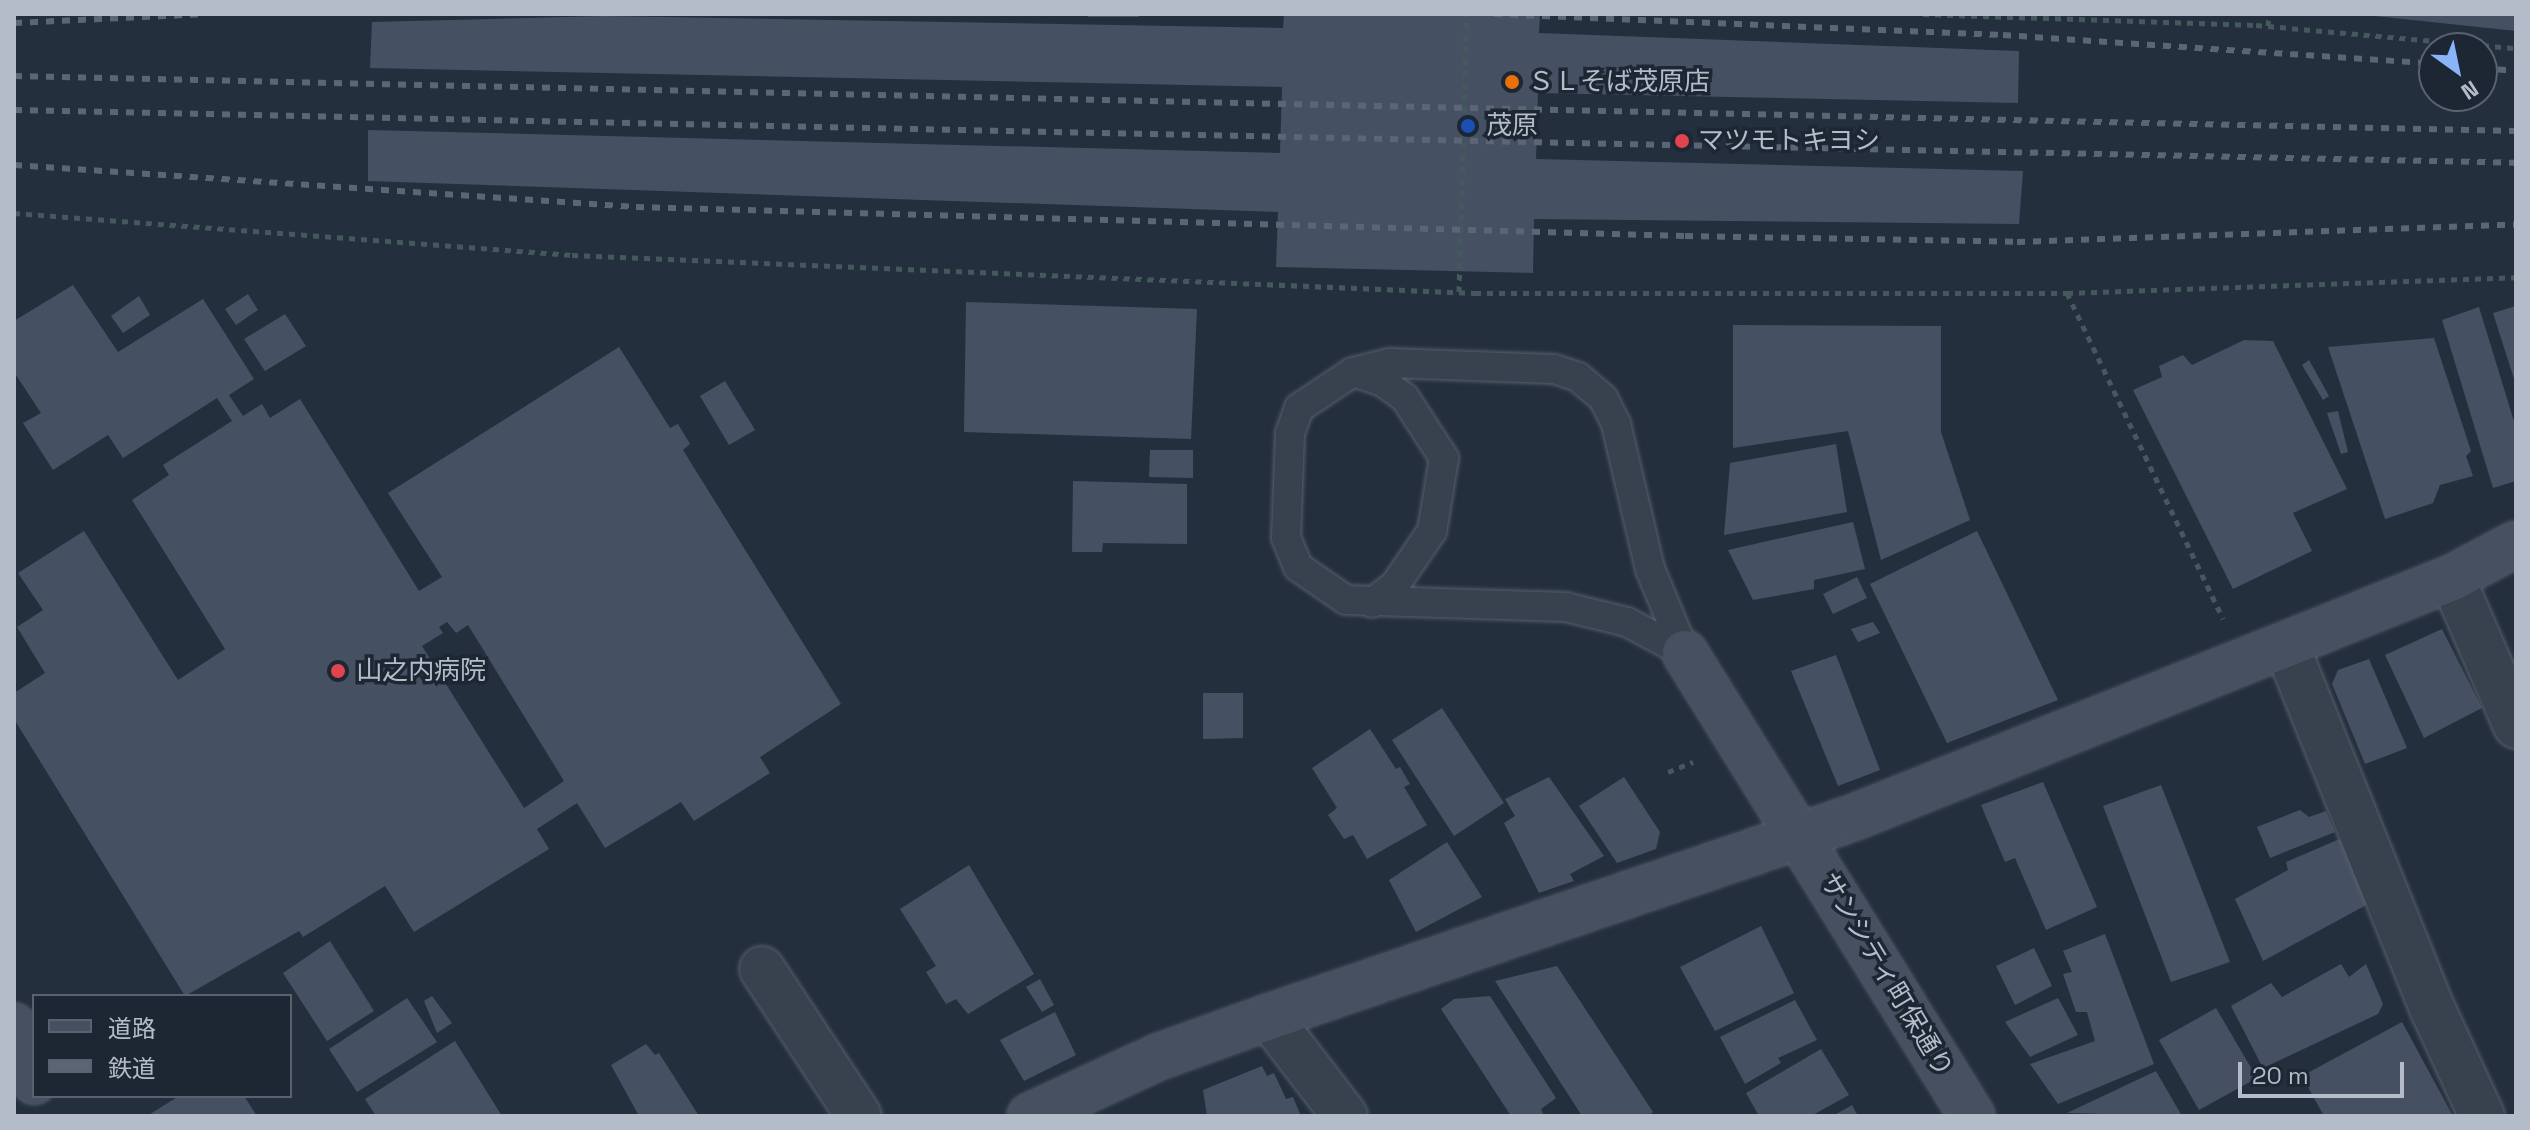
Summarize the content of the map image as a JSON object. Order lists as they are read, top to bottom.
{
  "streets": {
    "street": ["サンシティ町保通り"]
  },
  "places": [
    "ＳＬそば茂原店",
    "茂原",
    "マツモトキヨシ",
    "山之内病院"
  ],
  "legend": ["道路", "鉄道"],
  "scale_bar": "20 m",
  "north": "bottom right"
}
